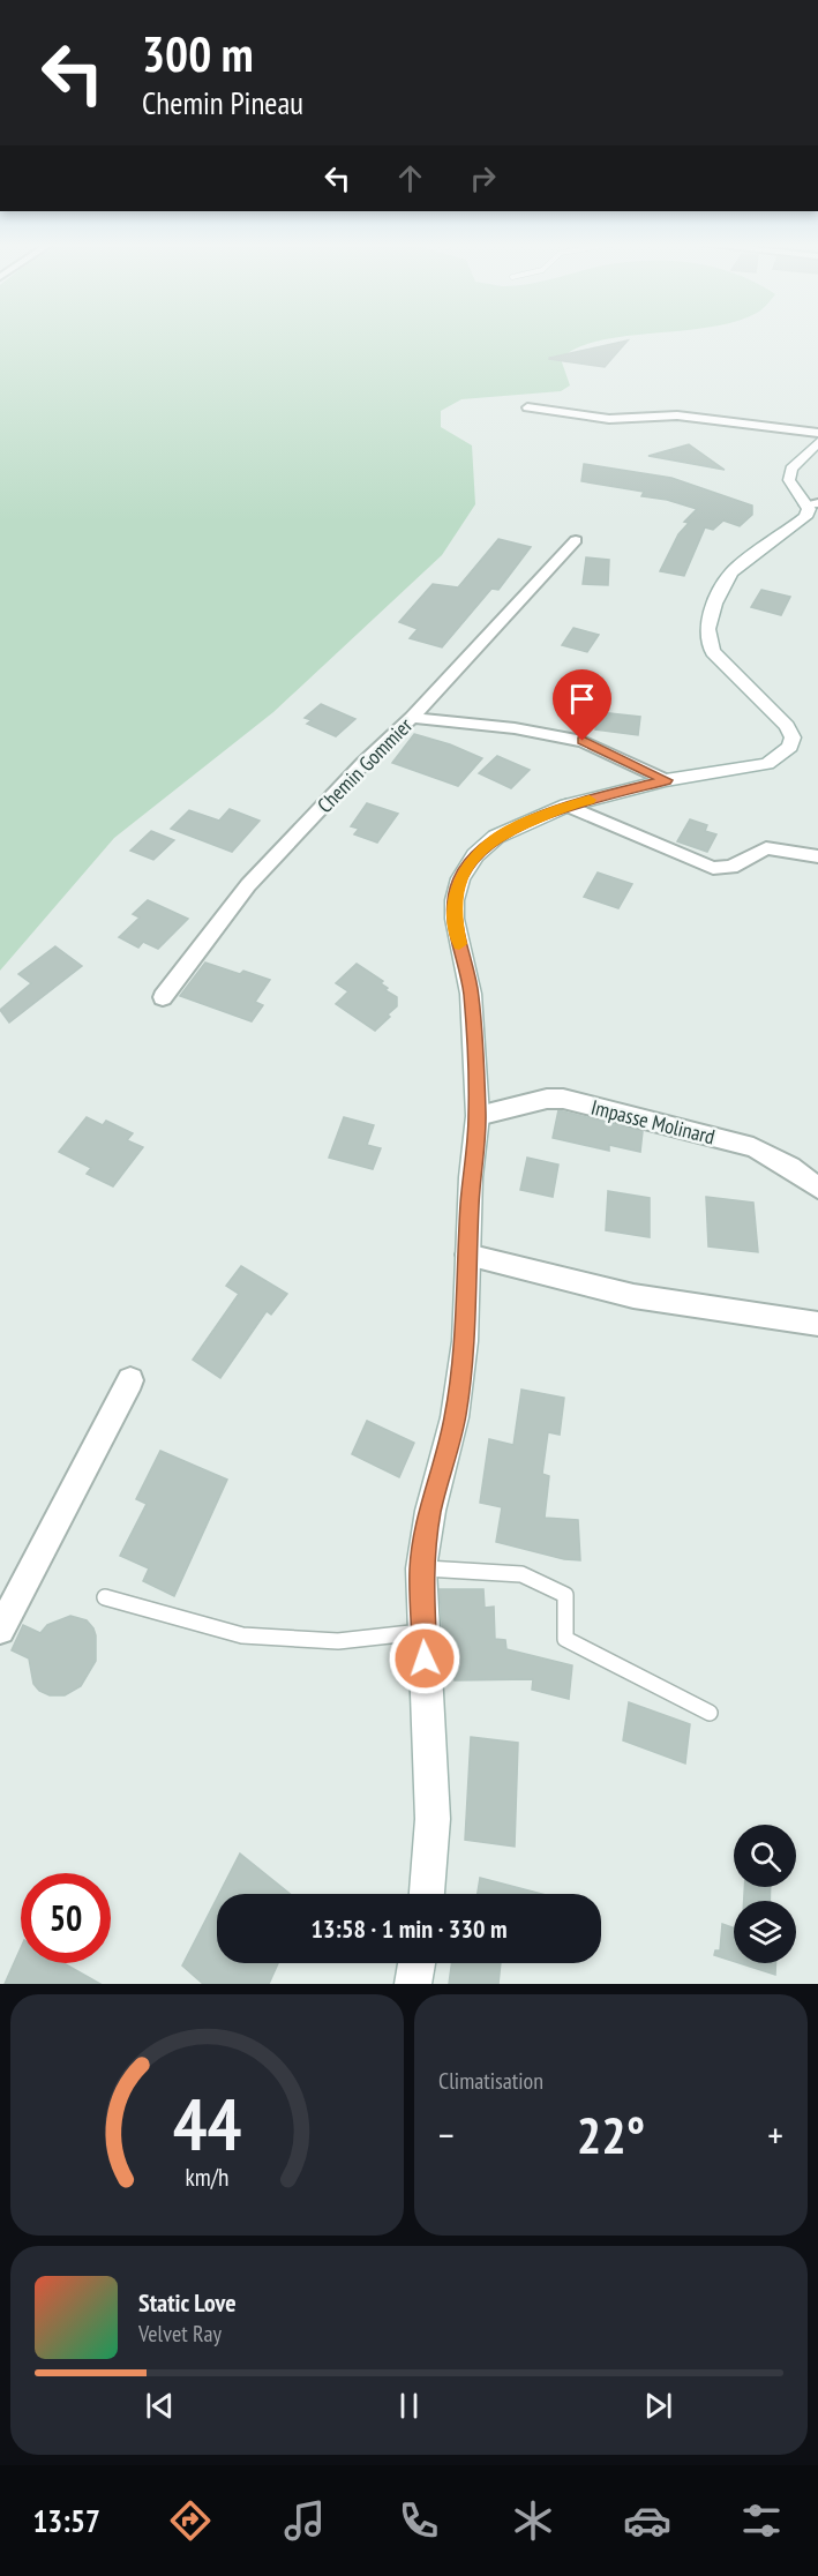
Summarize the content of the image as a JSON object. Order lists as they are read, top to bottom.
{
  "streets": {
    "street": ["Chemin Gommier", "Impasse Molinard"]
  },
  "page": {
    "turn": ["300 m", "Chemin Pineau"],
    "limit": "50",
    "trip": "13:58 · 1 min · 330 m",
    "tile": "Climatisation",
    "heat": ["−", "22°", "+"],
    "song": ["Static Love", "Velvet Ray"],
    "tabs": "13:57",
    "gauge": ["44", "km/h"]
  }
}
